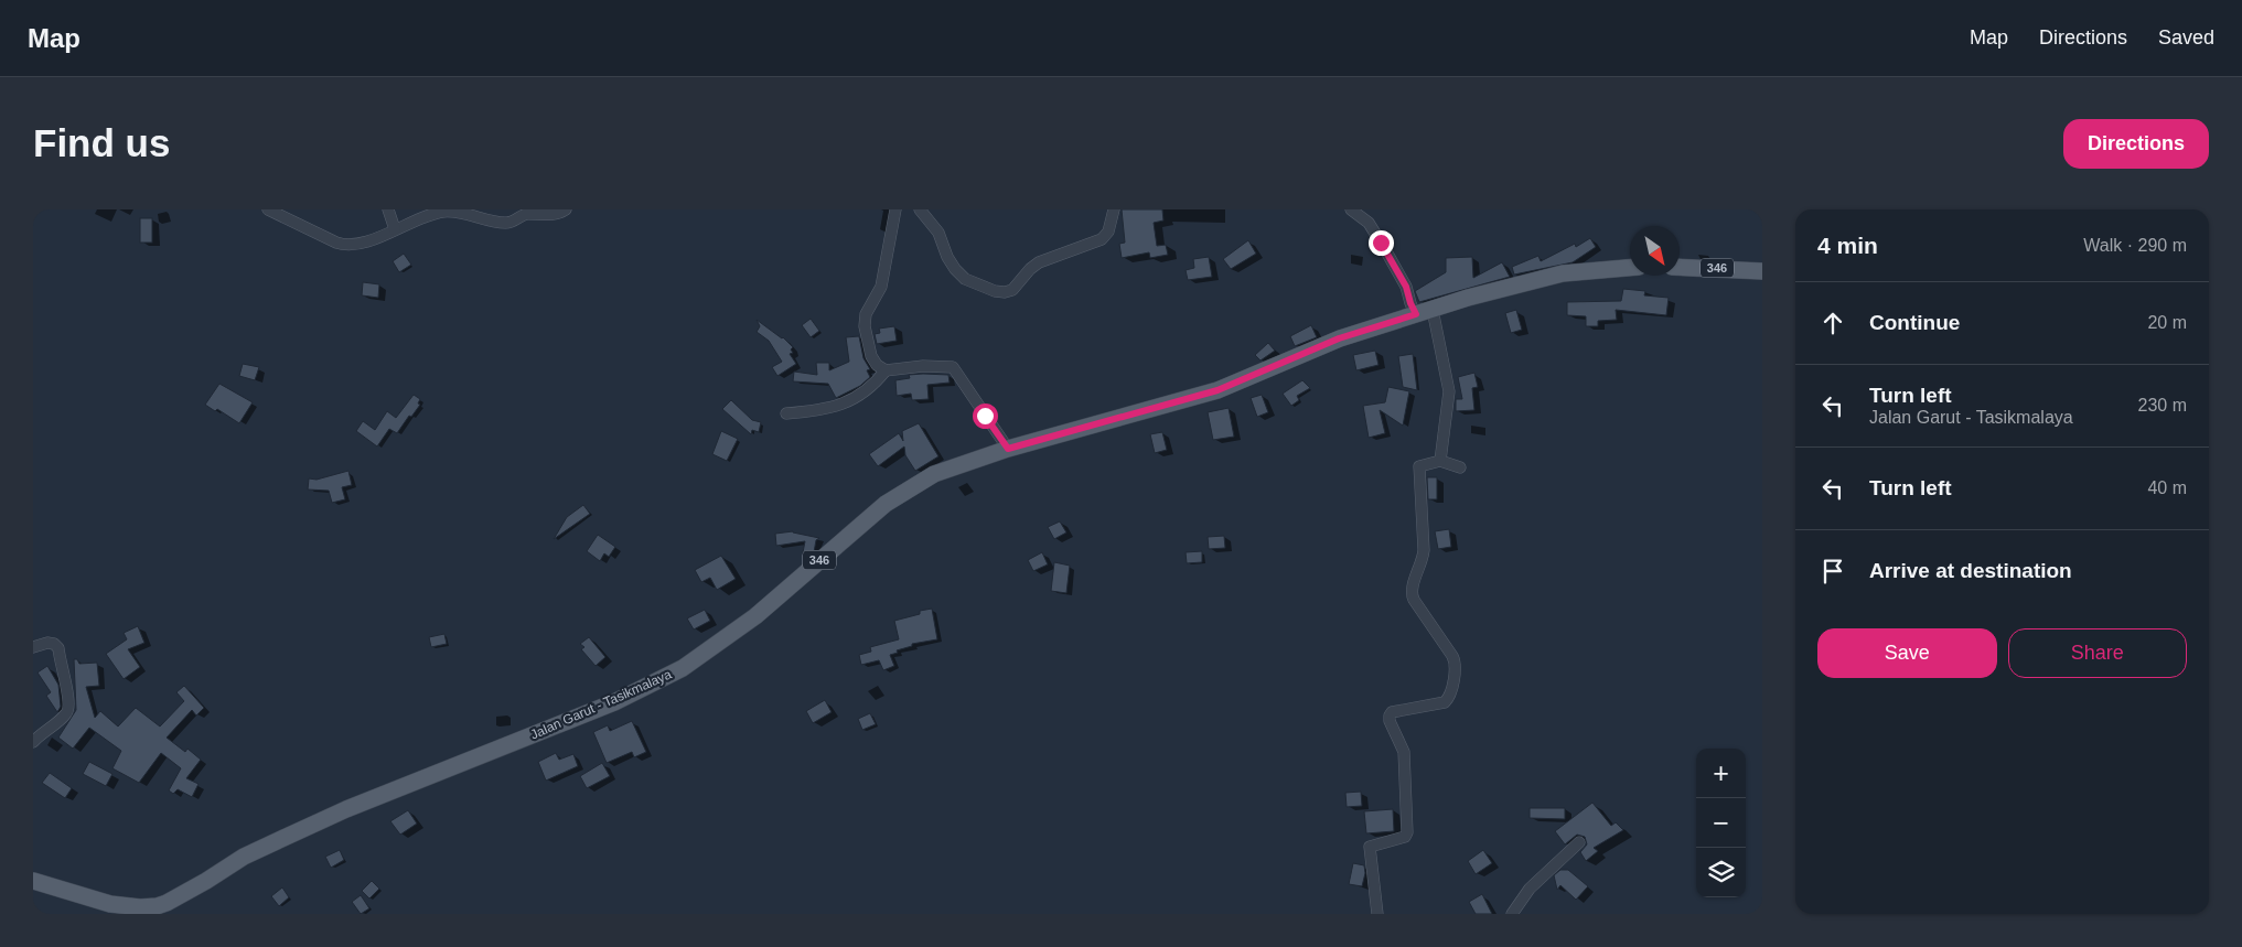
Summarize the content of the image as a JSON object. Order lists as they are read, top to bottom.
{
  "streets": {
    "main road": ["346", "Jalan Garut - Tasikmalaya"]
  },
  "north": "bottom right",
  "page": {
    "header": "Map",
    "nav": ["Map", "Directions", "Saved"],
    "buttons": [
      "Directions",
      ["Save", "Share"]
    ],
    "title": "Find us",
    "heading": ["4 min", "Walk · 290 m"],
    "list": [
      ["Continue", "20 m"],
      ["Turn left", "Jalan Garut - Tasikmalaya", "230 m"],
      ["Turn left", "40 m"],
      "Arrive at destination"
    ],
    "map_buttons": ["+", "−"]
  }
}
